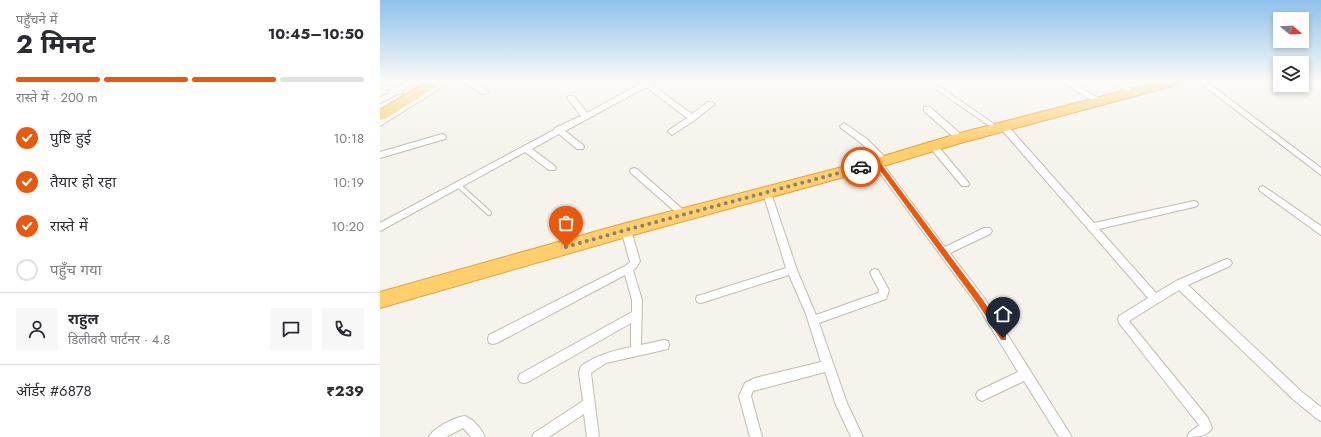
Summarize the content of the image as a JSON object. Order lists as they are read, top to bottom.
{
  "north": "right",
  "page": {
    "heading": ["2 मिनट", "पहुँचने में", "10:45–10:50"],
    "panel": [
      "राहुल",
      "डिलीवरी पार्टनर · 4.8",
      "ऑर्डर #6878",
      "₹239"
    ],
    "bar": "रास्ते में · 200 m",
    "list": [
      ["पुष्टि हुई", "10:18"],
      ["तैयार हो रहा", "10:19"],
      ["रास्ते में", "10:20"],
      "पहुँच गया"
    ]
  }
}
